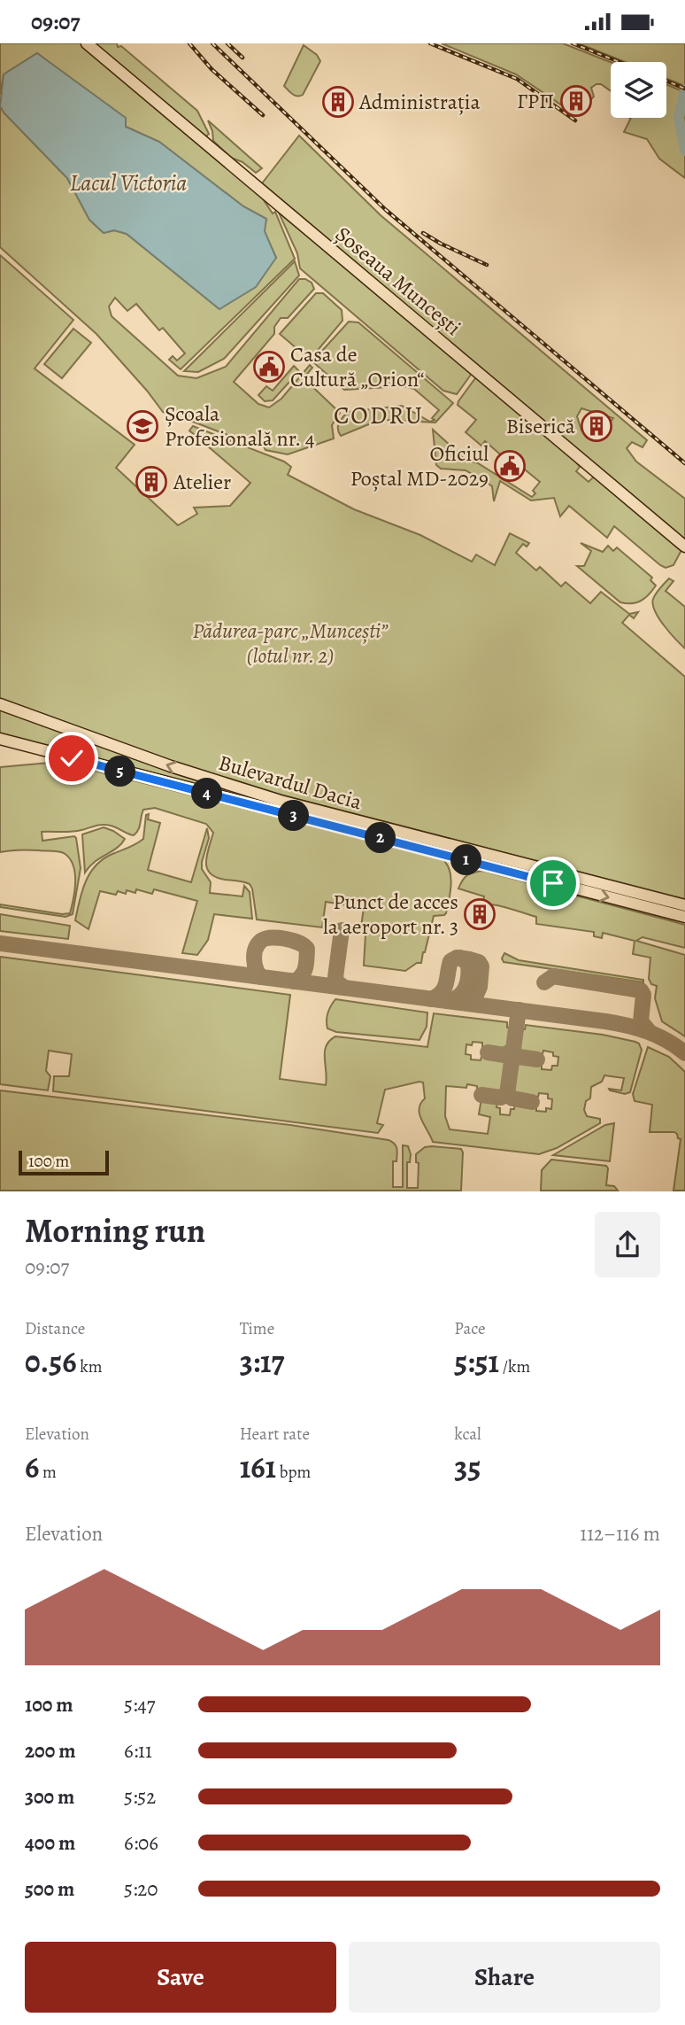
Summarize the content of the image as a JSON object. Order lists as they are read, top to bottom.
{
  "streets": {
    "main road": ["Șoseaua Muncești", "Bulevardul Dacia"]
  },
  "districts": ["CODRU"],
  "water": ["Lacul Victoria"],
  "parks": ["Pădurea-parc „Muncești” (lotul nr. 2)"],
  "places": {
    "building": [
      "ГРП",
      "Administrația",
      "Biserică",
      "Atelier",
      "Punct de acces la aeroport nr. 3"
    ],
    "public building": ["Casa de Cultură „Orion“", "Oficiul Poștal MD-2029"],
    "school or university": ["Școala Profesională nr. 4"]
  },
  "scale_bar": "100 m",
  "page": {
    "status": "09:07",
    "pins": [
      "5",
      "4",
      "3",
      "2",
      "1"
    ],
    "scale": "100 m",
    "heading": ["Morning run", "09:07"],
    "stats": [
      ["Distance", "0.56 km"],
      ["Time", "3:17"],
      ["Pace", "5:51 /km"],
      ["Elevation", "6 m"],
      ["Heart rate", "161 bpm"],
      ["kcal", "35"]
    ],
    "chart": ["Elevation", "112–116 m"],
    "list": [
      {
        "name": "100 m",
        "note": "5:47"
      },
      {
        "name": "200 m",
        "note": "6:11"
      },
      {
        "name": "300 m",
        "note": "5:52"
      },
      {
        "name": "400 m",
        "note": "6:06"
      },
      {
        "name": "500 m",
        "note": "5:20"
      }
    ],
    "buttons": ["Save", "Share"]
  }
}
